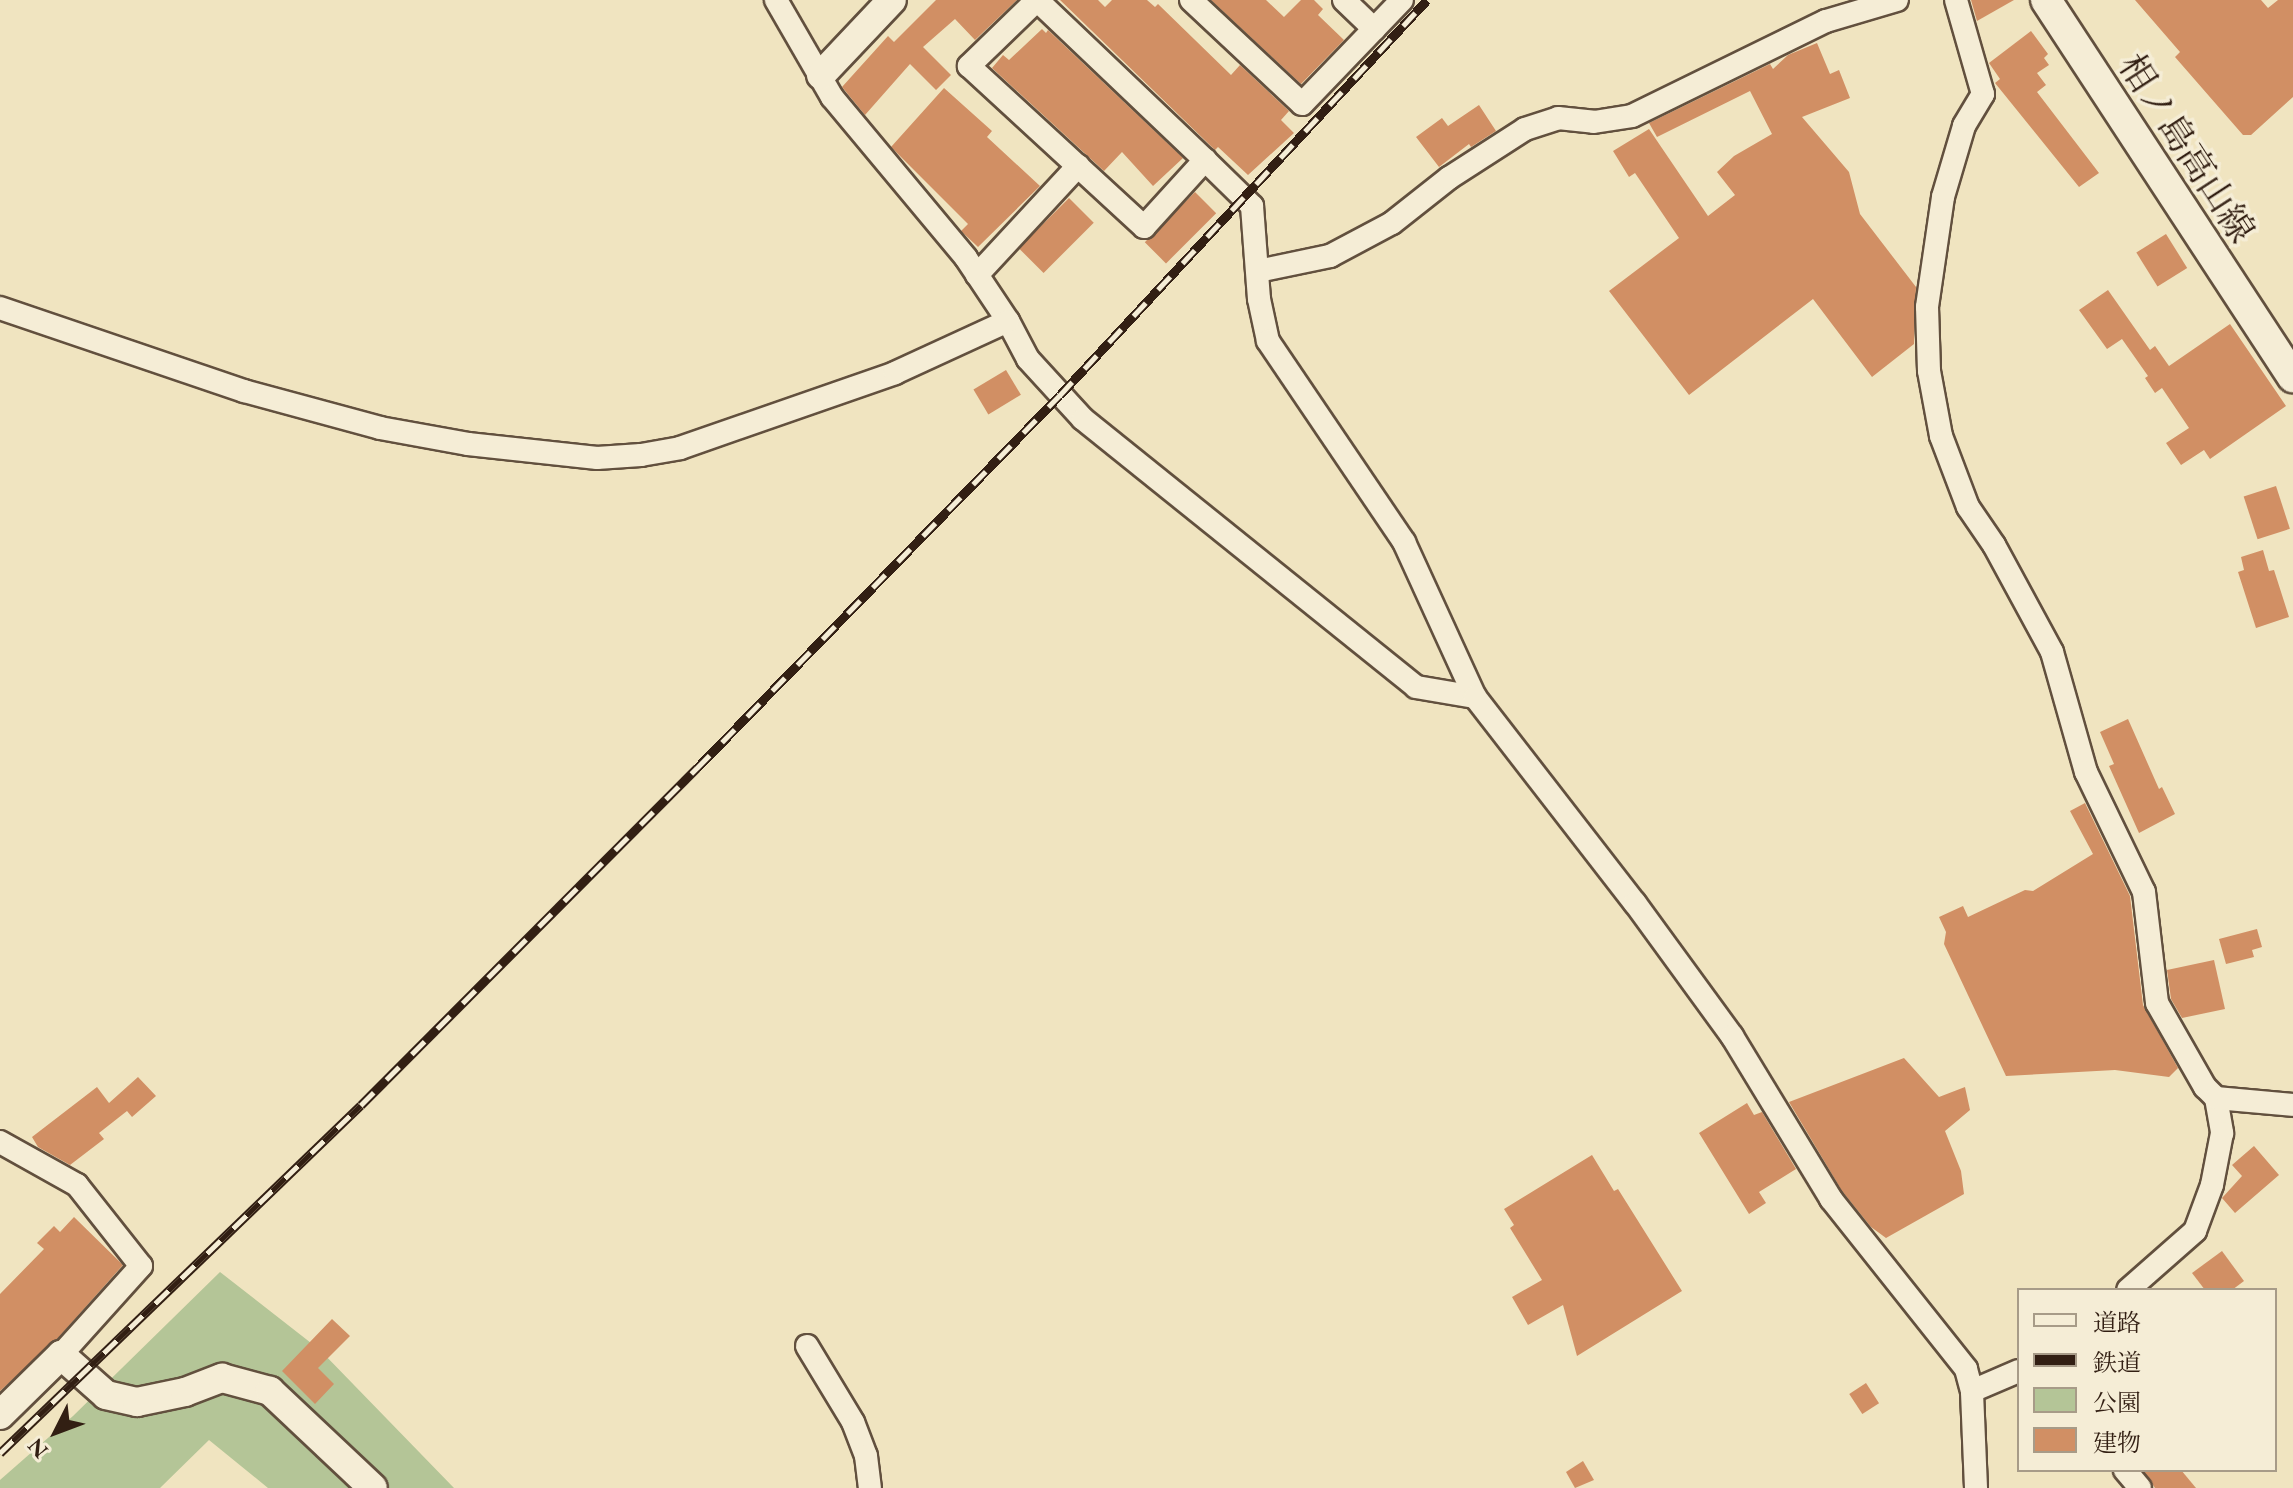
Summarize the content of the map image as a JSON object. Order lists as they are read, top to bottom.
{
  "streets": {
    "main road": ["相ノ島高山線"]
  },
  "legend": [
    "道路",
    "鉄道",
    "公園",
    "建物"
  ],
  "north": "bottom left"
}
